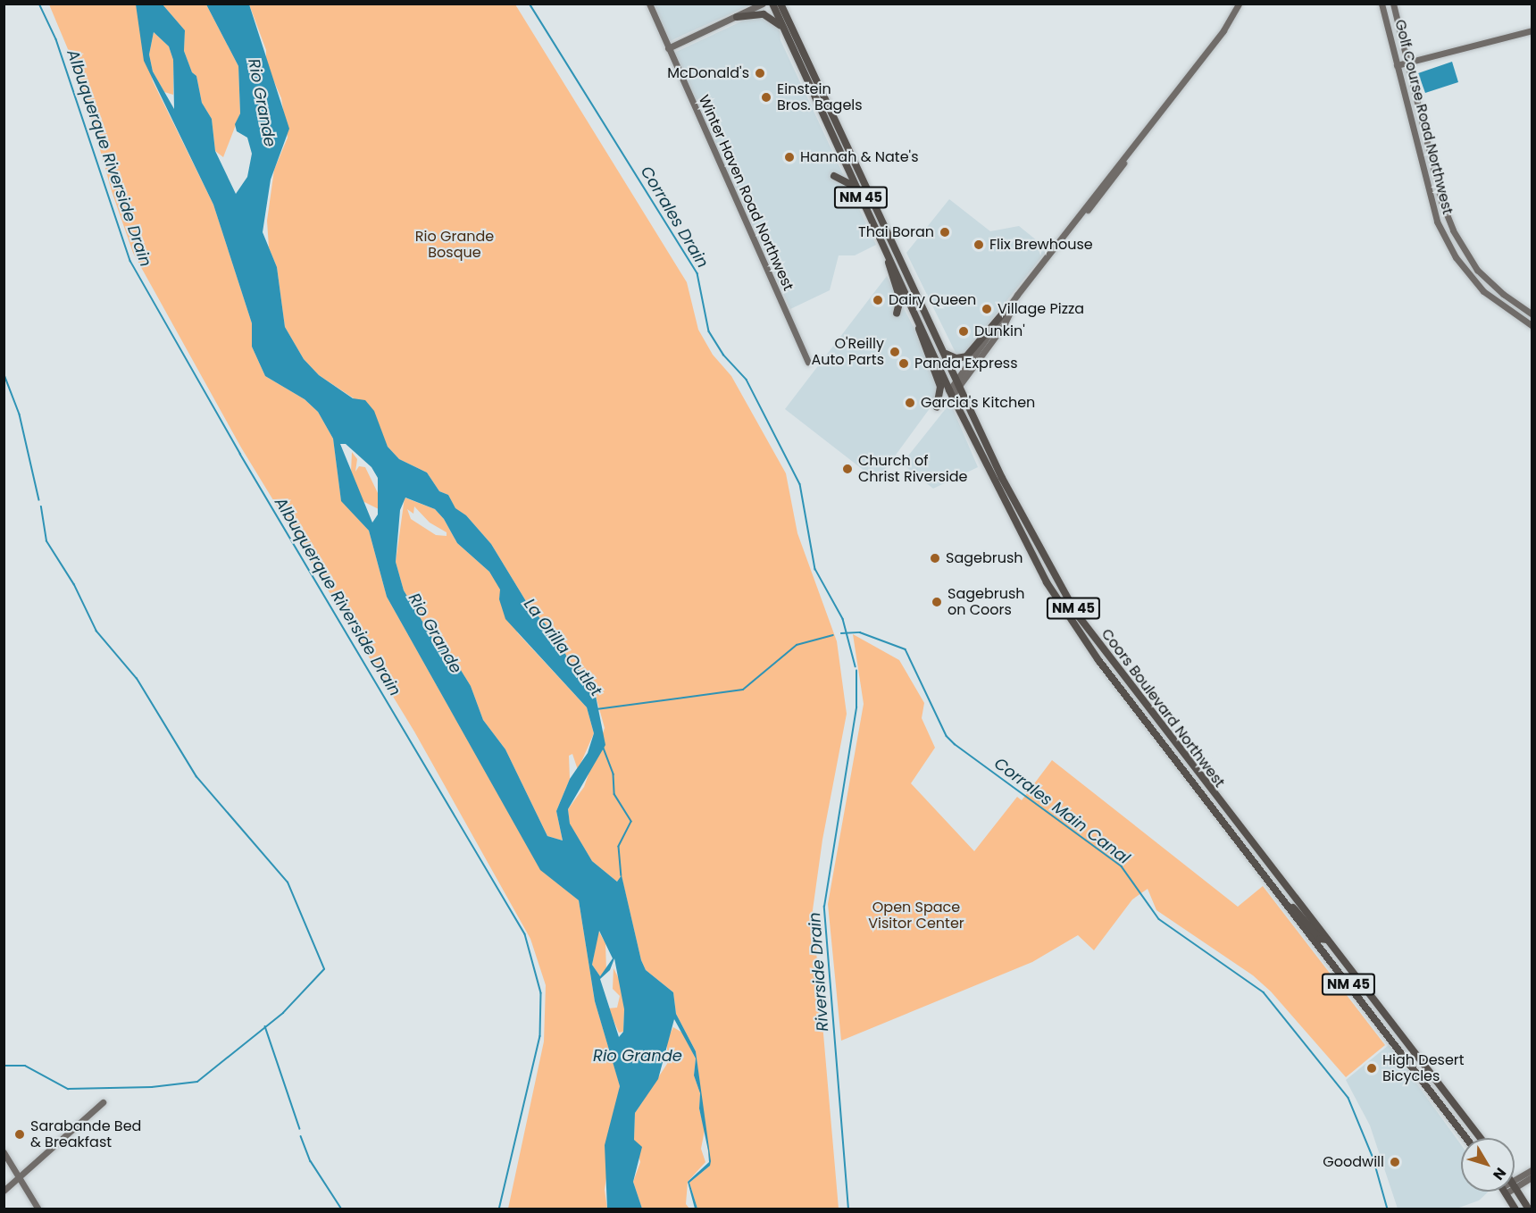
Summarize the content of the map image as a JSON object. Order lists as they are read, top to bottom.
{
  "streets": {
    "main road": ["NM 45", "Coors Boulevard Northwest"],
    "street": ["Golf Course Road Northwest", "Winter Haven Road Northwest"]
  },
  "water": [
    "Rio Grande",
    "Albuquerque Riverside Drain",
    "Corrales Drain",
    "La Orilla Outlet",
    "Corrales Main Canal",
    "Riverside Drain"
  ],
  "parks": ["Rio Grande Bosque", "Open Space Visitor Center"],
  "places": [
    "McDonald's",
    "Einstein Bros. Bagels",
    "Hannah & Nate's",
    "Thai Boran",
    "Flix Brewhouse",
    "Dairy Queen",
    "Village Pizza",
    "Dunkin'",
    "O'Reilly Auto Parts",
    "Panda Express",
    "Garcia's Kitchen",
    "Church of Christ Riverside",
    "Sagebrush",
    "Sagebrush on Coors",
    "High Desert Bicycles",
    "Sarabande Bed & Breakfast",
    "Goodwill"
  ],
  "north": "bottom right"
}
